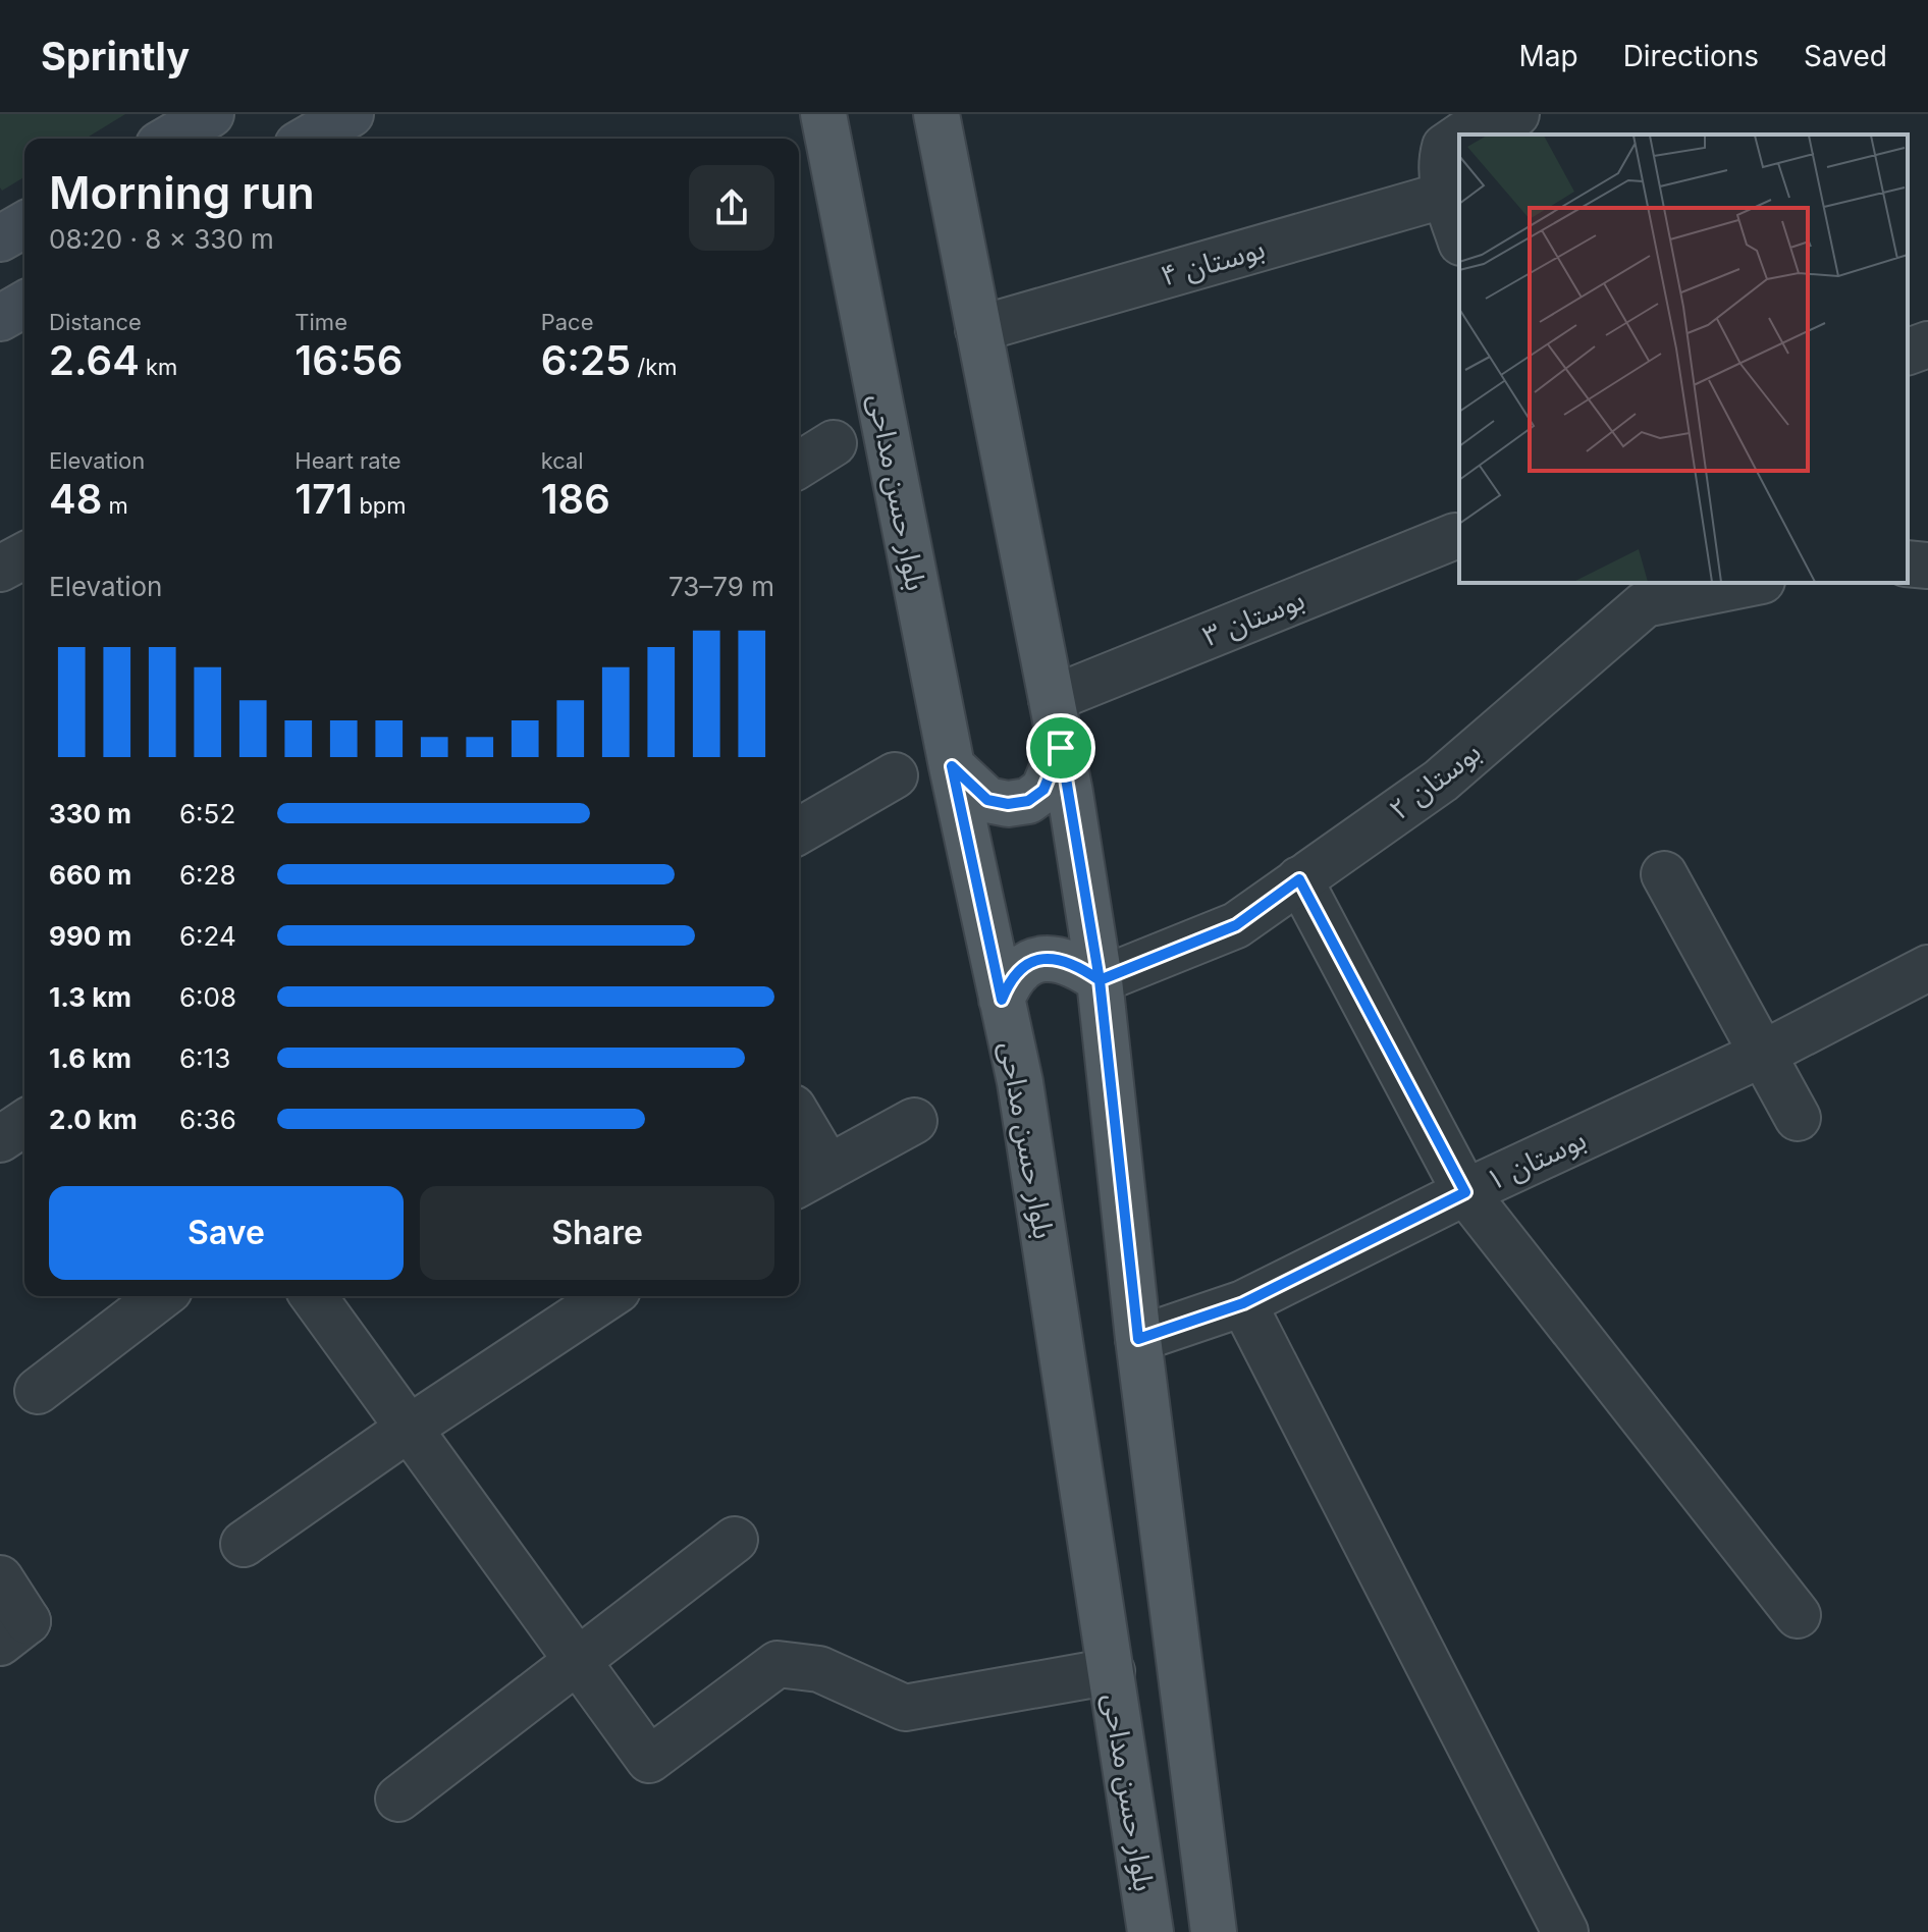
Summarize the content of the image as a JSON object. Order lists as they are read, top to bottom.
{
  "streets": {
    "main road": ["بلوار حسن مداحی"],
    "street": [
      "بوستان ۴",
      "بوستان ۳",
      "بوستان ۲",
      "بوستان ۱"
    ]
  },
  "page": {
    "header": "Sprintly",
    "nav": ["Map", "Directions", "Saved"],
    "heading": ["Morning run", "08:20 · 8 × 330 m"],
    "stats": [
      ["Distance", "2.64 km"],
      ["Time", "16:56"],
      ["Pace", "6:25 /km"],
      ["Elevation", "48 m"],
      ["Heart rate", "171 bpm"],
      ["kcal", "186"]
    ],
    "chart": ["Elevation", "73–79 m"],
    "list": [
      {
        "name": "330 m",
        "note": "6:52"
      },
      {
        "name": "660 m",
        "note": "6:28"
      },
      {
        "name": "990 m",
        "note": "6:24"
      },
      {
        "name": "1.3 km",
        "note": "6:08"
      },
      {
        "name": "1.6 km",
        "note": "6:13"
      },
      {
        "name": "2.0 km",
        "note": "6:36"
      }
    ],
    "buttons": ["Save", "Share"]
  }
}
